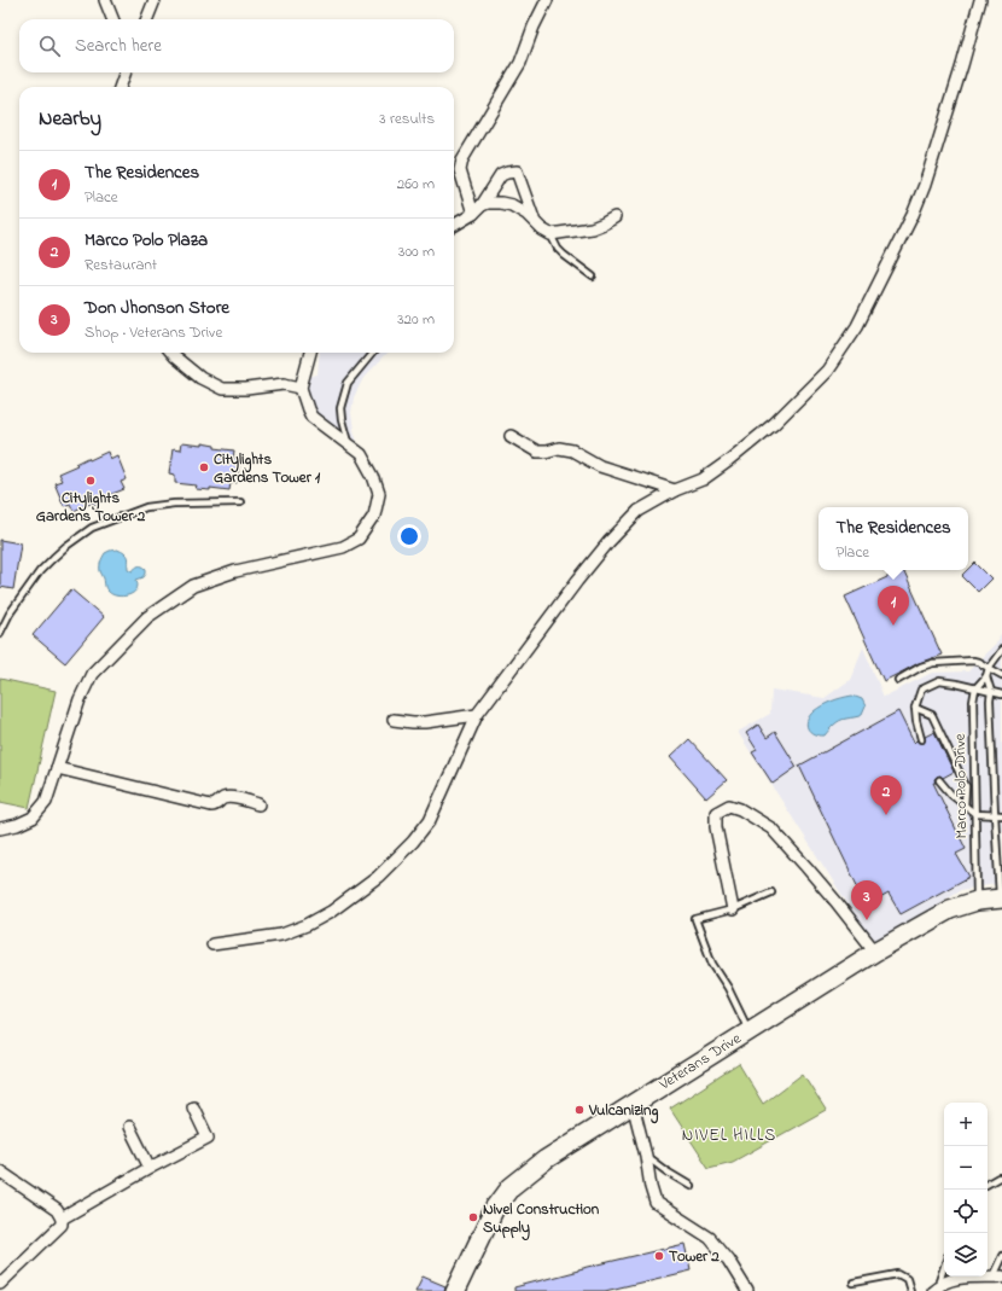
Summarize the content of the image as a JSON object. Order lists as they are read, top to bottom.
{
  "streets": {
    "main road": ["Veterans Drive"],
    "lane": ["Marco Polo Drive"]
  },
  "crossings": [
    ["Marco Polo Drive", "Veterans Drive"]
  ],
  "districts": ["NIVEL HILLS"],
  "places": [
    "Citylights Gardens Tower 1",
    "Citylights Gardens Tower 2",
    "Vulcanizing",
    "Nivel Construction Supply",
    "Tower 2"
  ],
  "page": {
    "search": "Search here",
    "heading": ["Nearby", "3 results"],
    "list": [
      {
        "mark": "1",
        "name": "The Residences",
        "note": "Place",
        "value": "260 m"
      },
      {
        "mark": "2",
        "name": "Marco Polo Plaza",
        "note": "Restaurant",
        "value": "300 m"
      },
      {
        "mark": "3",
        "name": "Don Jhonson Store",
        "note": "Shop · Veterans Drive",
        "value": "320 m"
      }
    ],
    "popup": ["The Residences", "Place"],
    "pins": ["1", "2", "3"],
    "map_buttons": ["+", "−"]
  }
}
